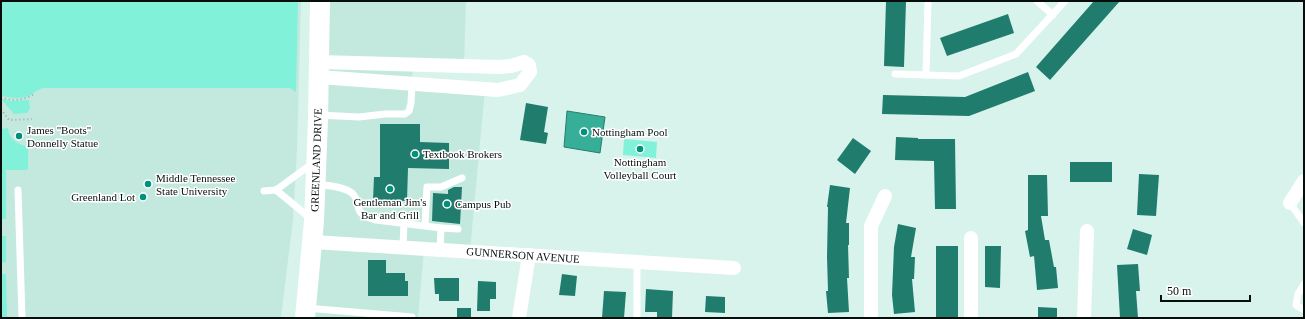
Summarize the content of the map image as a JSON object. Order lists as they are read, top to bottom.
{
  "streets": {
    "street": ["GREENLAND DRIVE", "GUNNERSON AVENUE"]
  },
  "crossings": [
    ["GREENLAND DRIVE", "GUNNERSON AVENUE"]
  ],
  "places": [
    "Nottingham Pool",
    "James \"Boots\" Donnelly Statue",
    "Nottingham Volleyball Court",
    "Textbook Brokers",
    "Middle Tennessee State University",
    "Gentleman Jim's Bar and Grill",
    "Greenland Lot",
    "Campus Pub"
  ],
  "scale_bar": "50 m"
}
